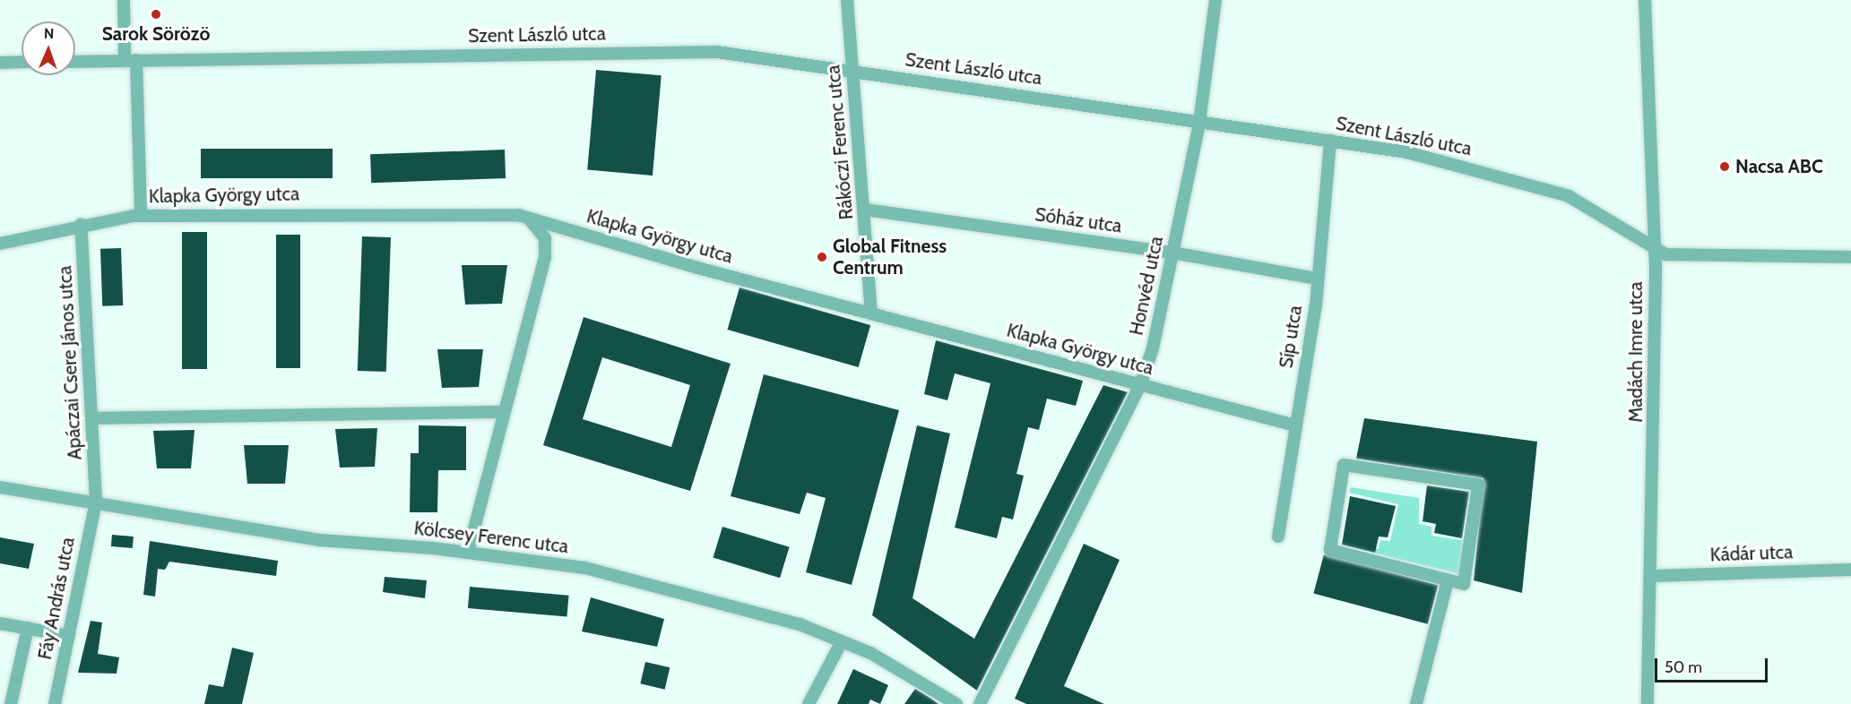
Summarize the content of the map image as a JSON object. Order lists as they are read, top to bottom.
{
  "streets": {
    "street": [
      "Szent László utca",
      "Rákóczi Ferenc utca",
      "Klapka György utca",
      "Sóház utca",
      "Honvéd utca",
      "Síp utca",
      "Madách Imre utca",
      "Apáczai Csere János utca",
      "Kölcsey Ferenc utca",
      "Kádár utca",
      "Fáy András utca"
    ]
  },
  "crossings": [
    ["Szent László utca", "Rákóczi Ferenc utca"],
    ["Szent László utca", "Honvéd utca"],
    ["Szent László utca", "Síp utca"],
    ["Szent László utca", "Madách Imre utca"],
    ["Rákóczi Ferenc utca", "Klapka György utca"],
    ["Rákóczi Ferenc utca", "Sóház utca"],
    ["Klapka György utca", "Honvéd utca"],
    ["Klapka György utca", "Síp utca"],
    ["Klapka György utca", "Apáczai Csere János utca"],
    ["Sóház utca", "Honvéd utca"],
    ["Sóház utca", "Síp utca"],
    ["Madách Imre utca", "Kádár utca"],
    ["Apáczai Csere János utca", "Kölcsey Ferenc utca"],
    ["Apáczai Csere János utca", "Fáy András utca"],
    ["Kölcsey Ferenc utca", "Fáy András utca"]
  ],
  "places": ["Sarok Sörözö", "Nacsa ABC", "Global Fitness Centrum"],
  "scale_bar": "50 m",
  "north": "top"
}
